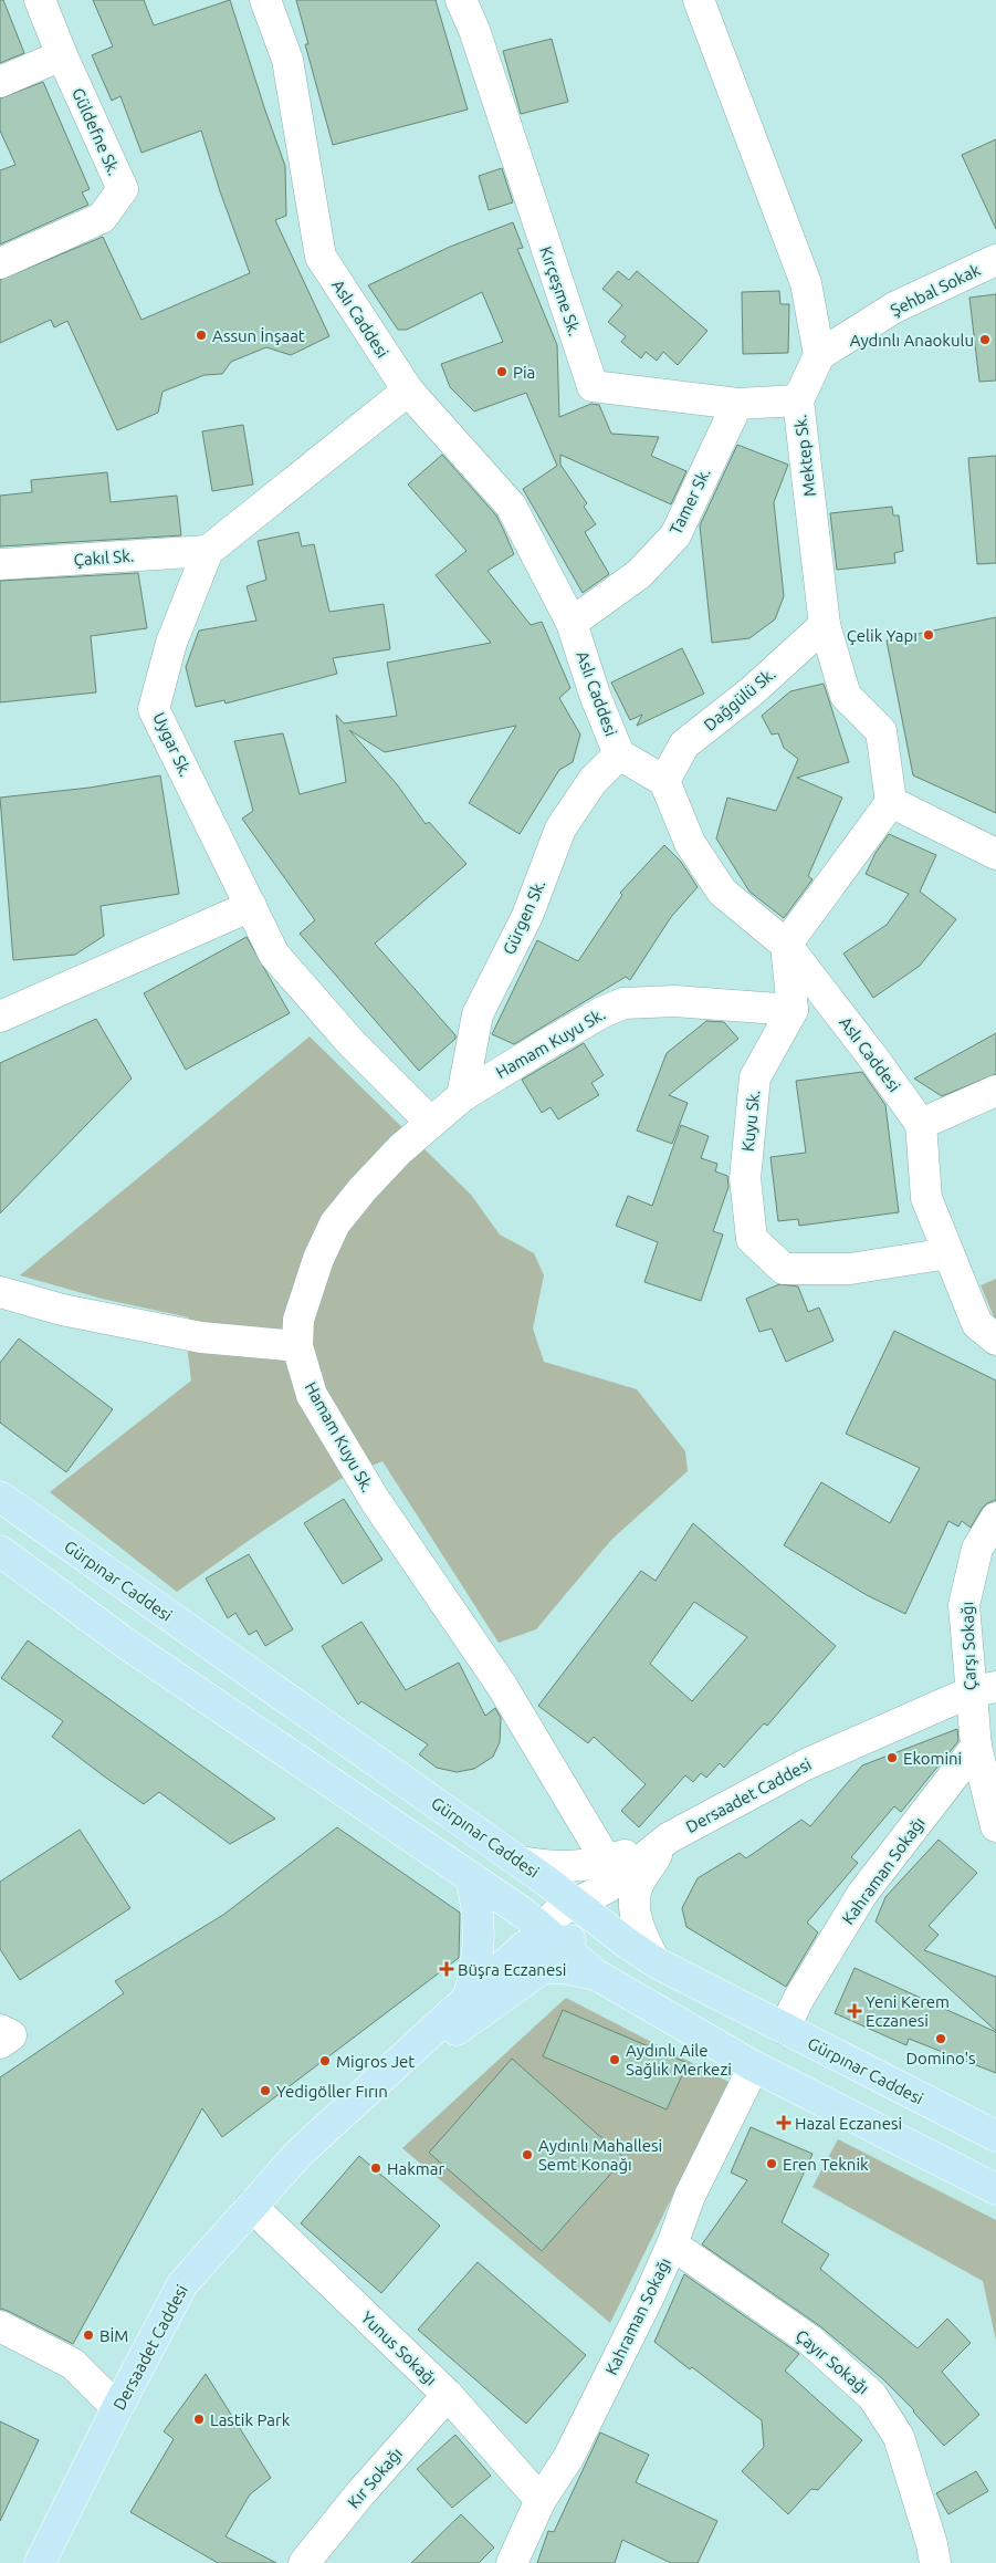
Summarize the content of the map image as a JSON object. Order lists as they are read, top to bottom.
{
  "streets": {
    "main road": ["Gürpınar Caddesi", "Dersaadet Caddesi"],
    "street": [
      "Güldefne Sk.",
      "Şehbal Sokak",
      "Kırçeşme Sk.",
      "Aslı Caddesi",
      "Mektep Sk.",
      "Tamer Sk.",
      "Çakıl Sk.",
      "Dağgülü Sk.",
      "Uygar Sk.",
      "Gürgen Sk.",
      "Hamam Kuyu Sk.",
      "Kuyu Sk.",
      "Çarşı Sokağı",
      "Kahraman Sokağı",
      "Yunus Sokağı",
      "Çayır Sokağı",
      "Kır Sokağı"
    ]
  },
  "crossings": [
    ["Şehbal Sokak", "Mektep Sk."],
    ["Kırçeşme Sk.", "Mektep Sk."],
    ["Kırçeşme Sk.", "Tamer Sk."],
    ["Aslı Caddesi", "Tamer Sk."],
    ["Aslı Caddesi", "Dağgülü Sk."],
    ["Aslı Caddesi", "Uygar Sk."],
    ["Aslı Caddesi", "Gürgen Sk."],
    ["Mektep Sk.", "Dağgülü Sk."],
    ["Çakıl Sk.", "Uygar Sk."],
    ["Uygar Sk.", "Hamam Kuyu Sk."],
    ["Gürgen Sk.", "Hamam Kuyu Sk."],
    ["Hamam Kuyu Sk.", "Kuyu Sk."],
    ["Gürpınar Caddesi", "Dersaadet Caddesi"],
    ["Gürpınar Caddesi", "Kahraman Sokağı"],
    ["Çarşı Sokağı", "Dersaadet Caddesi"],
    ["Çarşı Sokağı", "Kahraman Sokağı"],
    ["Dersaadet Caddesi", "Yunus Sokağı"],
    ["Kahraman Sokağı", "Yunus Sokağı"],
    ["Kahraman Sokağı", "Çayır Sokağı"],
    ["Yunus Sokağı", "Kır Sokağı"]
  ],
  "places": {
    "other": [
      "Assun İnşaat",
      "Aydınlı Anaokulu",
      "Pia",
      "Çelik Yapı",
      "Ekomini",
      "Domino's",
      "Aydınlı Aile Sağlık Merkezi",
      "Migros Jet",
      "Yedigöller Fırın",
      "Aydınlı Mahallesi Semt Konağı",
      "Eren Teknik",
      "Hakmar",
      "BİM",
      "Lastik Park"
    ],
    "health": ["Büşra Eczanesi", "Yeni Kerem Eczanesi", "Hazal Eczanesi"]
  }
}
